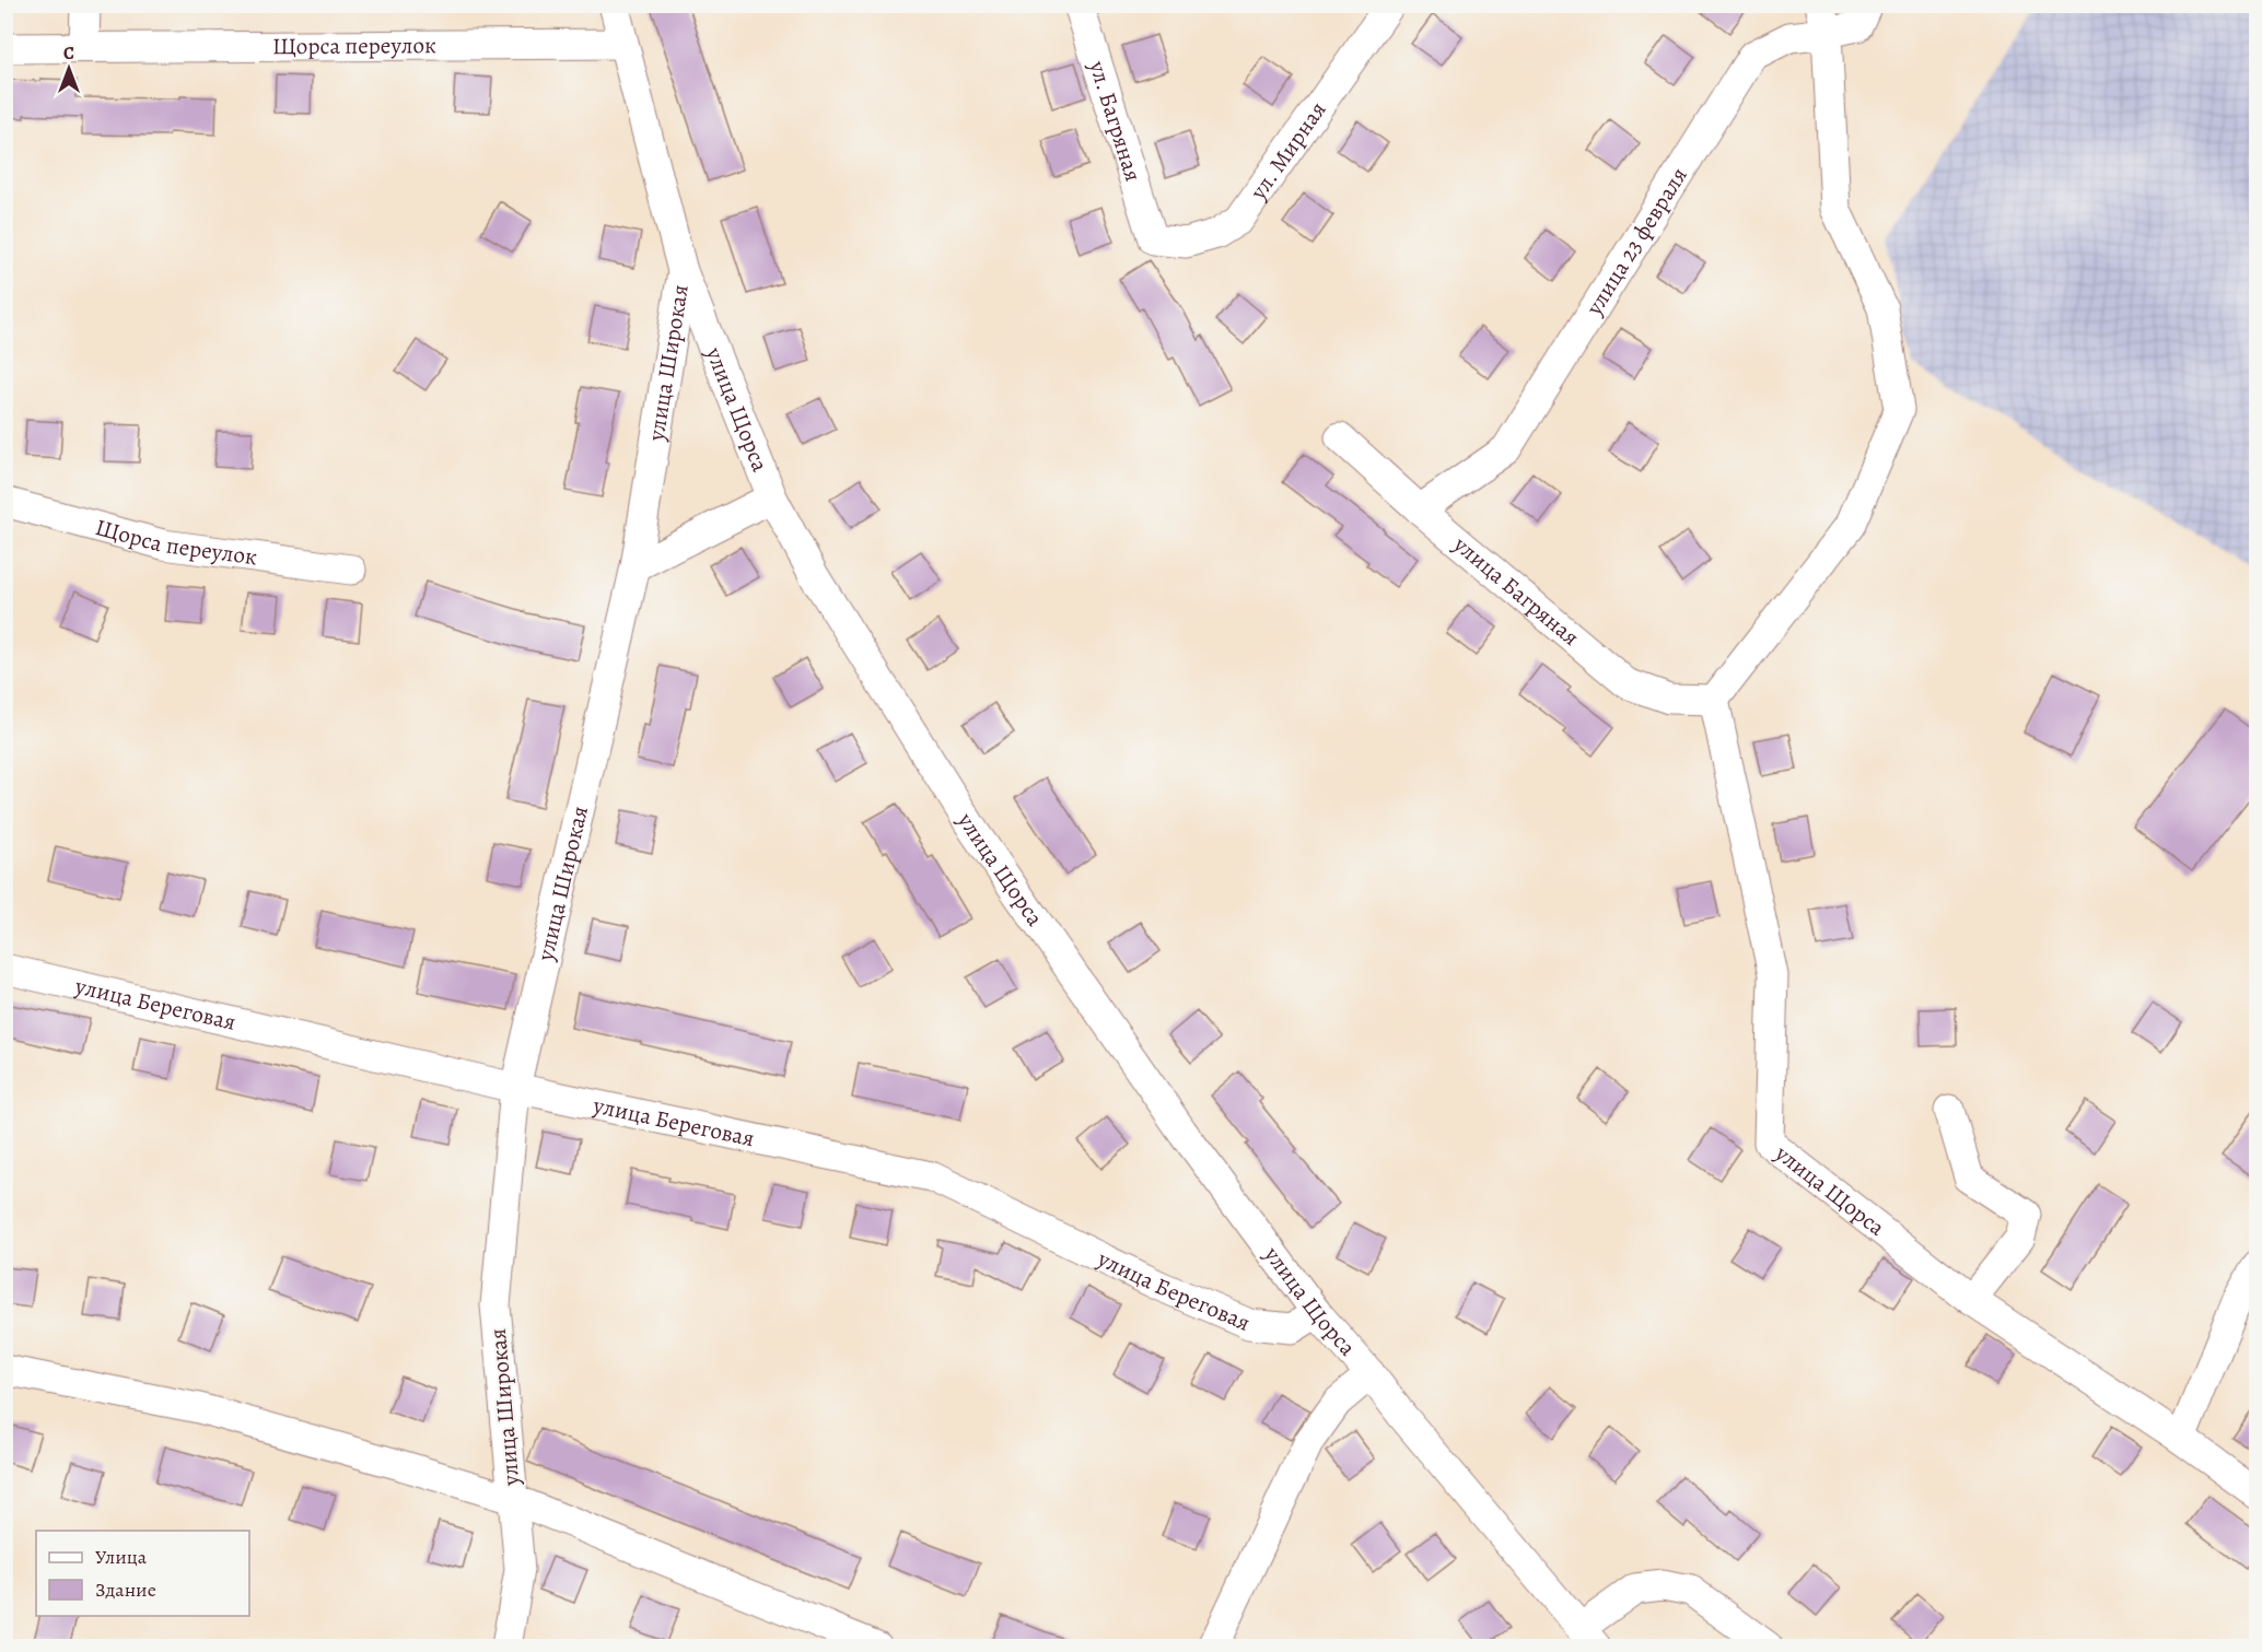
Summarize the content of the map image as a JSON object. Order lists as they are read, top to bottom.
{
  "streets": {
    "street": [
      "Щорса переулок",
      "ул. Багряная",
      "ул. Мирная",
      "улица 23 февраля",
      "улица Широкая",
      "улица Щорса",
      "улица Багряная",
      "улица Береговая"
    ]
  },
  "crossings": [
    ["Щорса переулок", "улица Щорса"],
    ["ул. Багряная", "ул. Мирная"],
    ["улица 23 февраля", "улица Багряная"],
    ["улица Широкая", "улица Щорса"],
    ["улица Широкая", "улица Береговая"],
    ["улица Щорса", "улица Багряная"],
    ["улица Щорса", "улица Береговая"]
  ],
  "legend": ["Улица", "Здание"],
  "north": "top"
}
